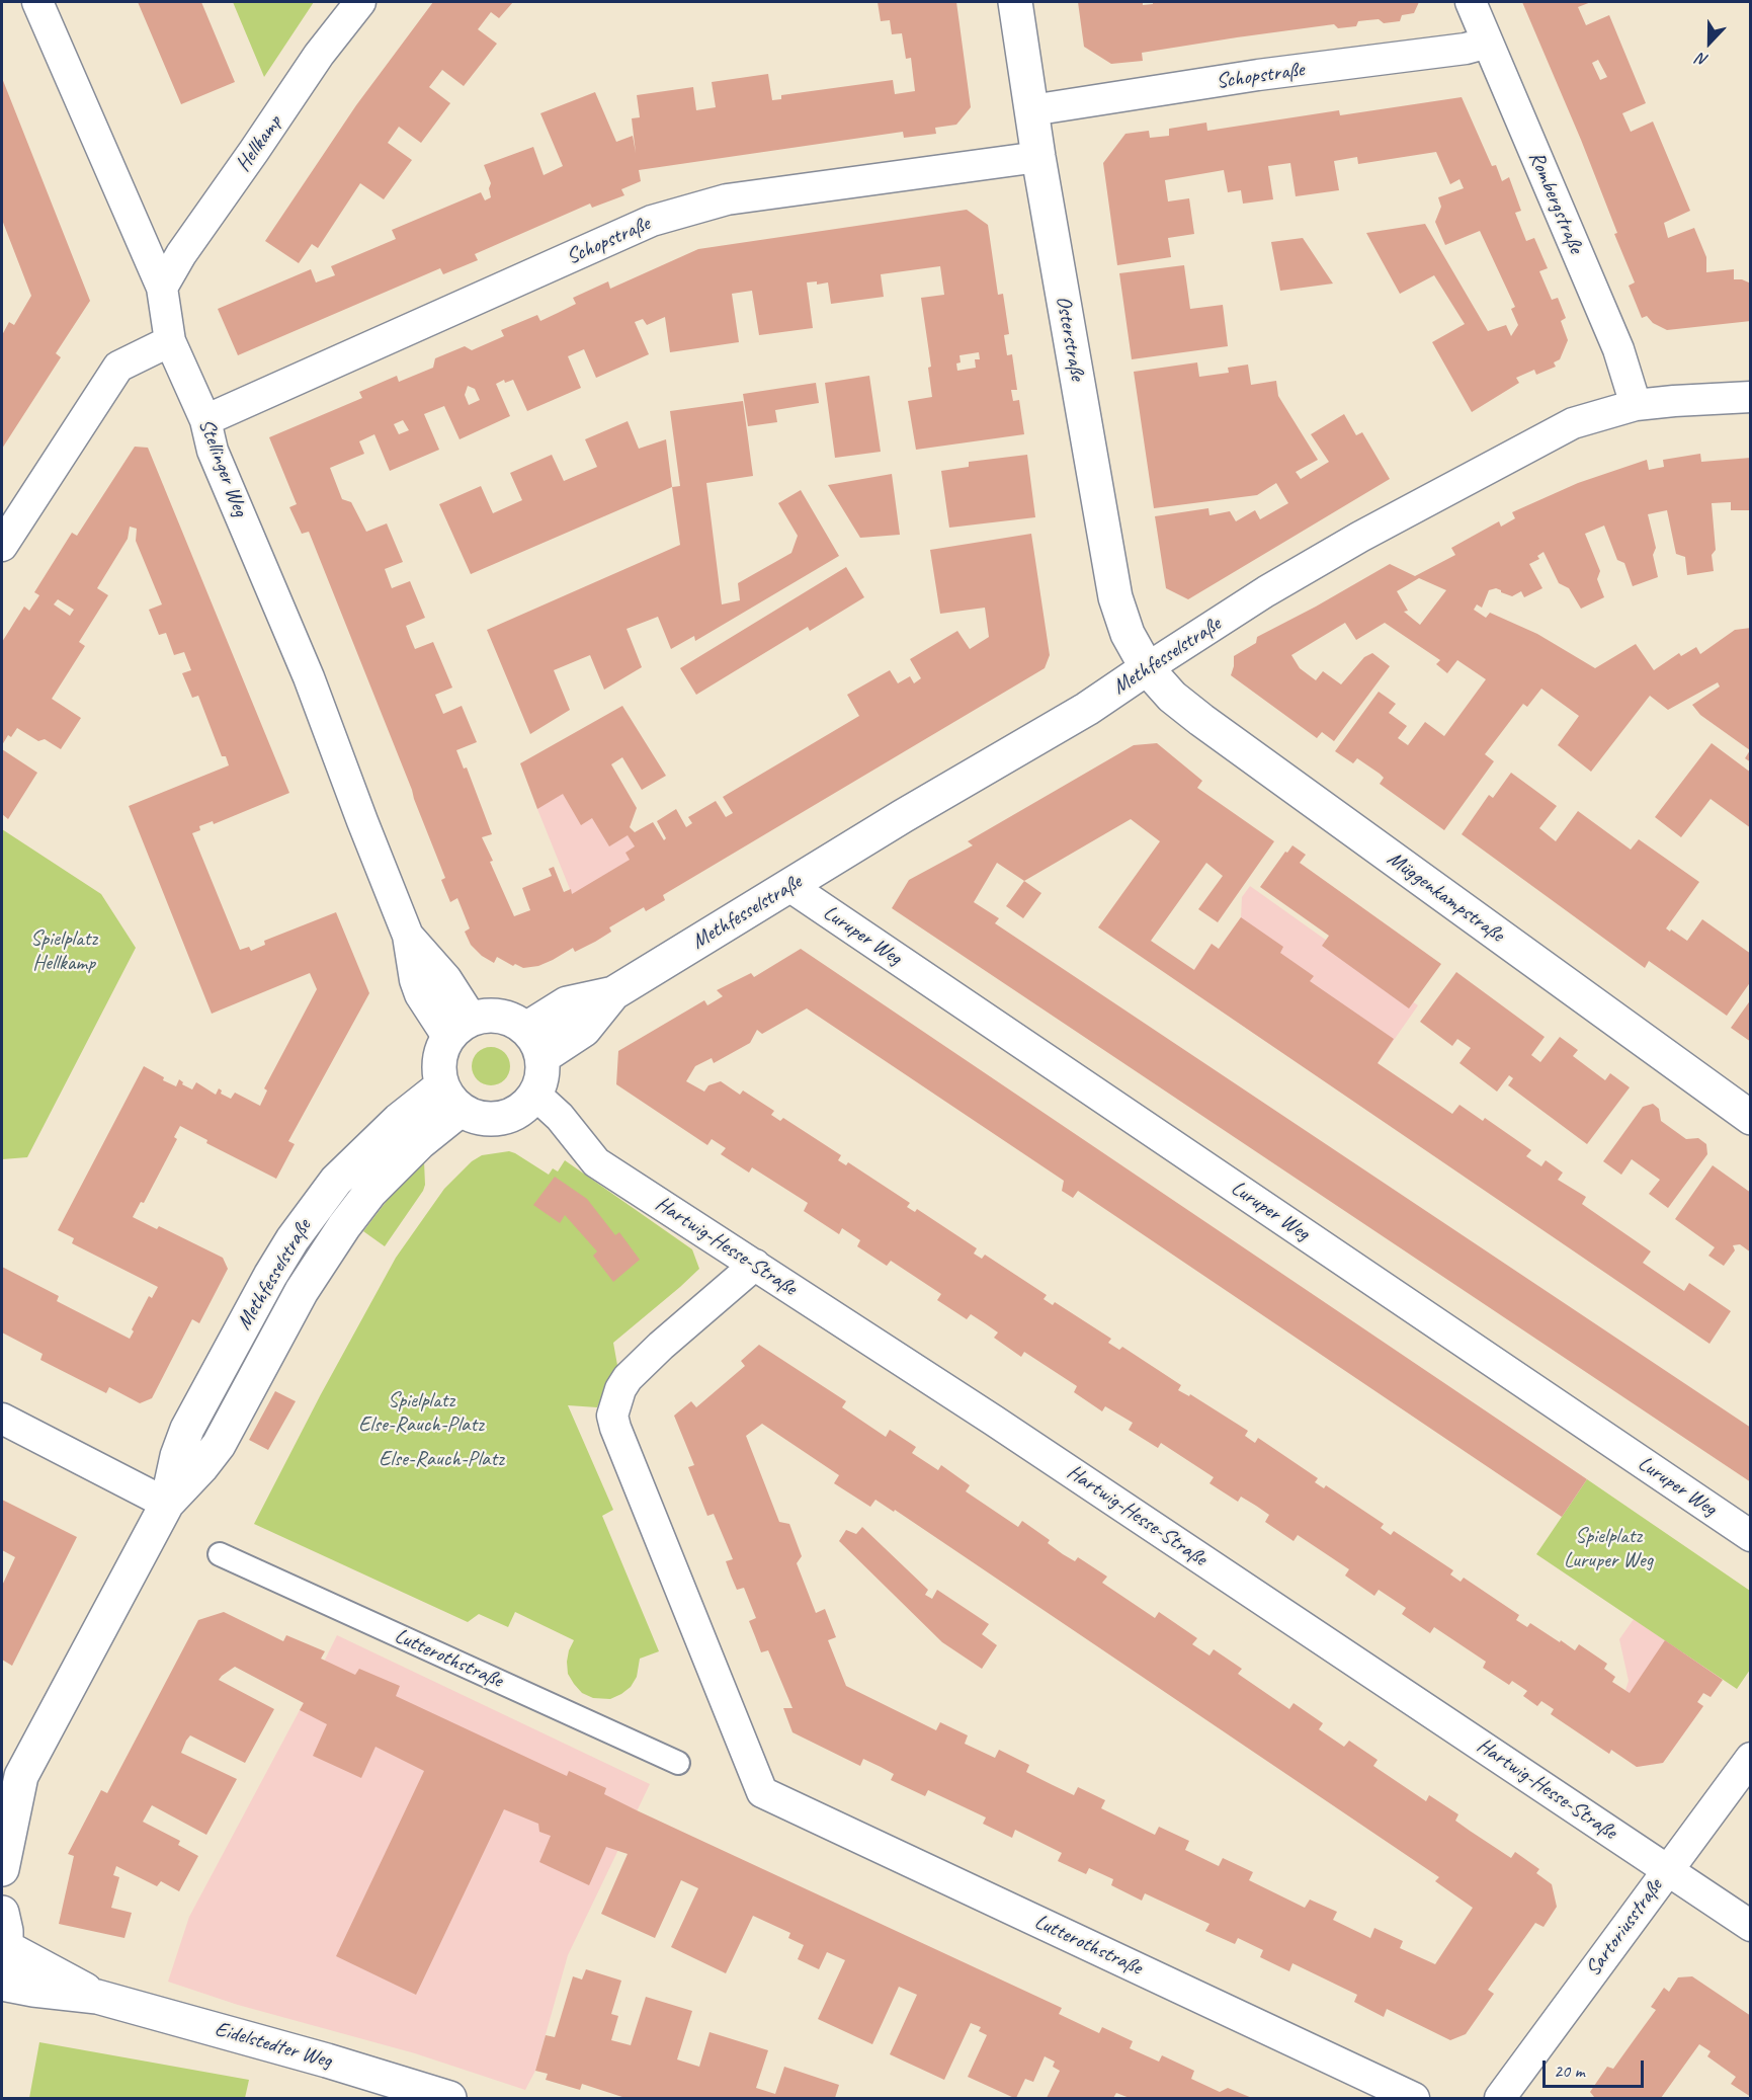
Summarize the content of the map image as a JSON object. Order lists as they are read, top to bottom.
{
  "streets": {
    "street": [
      "Schopstraße",
      "Hellkamp",
      "Rombergstraße",
      "Osterstraße",
      "Stellinger Weg",
      "Methfesselstraße",
      "Müggenkampstraße",
      "Luruper Weg",
      "Hartwig-Hesse-Straße",
      "Lutterothstraße",
      "Sartoriusstraße",
      "Eidelstedter Weg"
    ]
  },
  "crossings": [
    ["Schopstraße", "Rombergstraße"],
    ["Schopstraße", "Osterstraße"],
    ["Schopstraße", "Stellinger Weg"],
    ["Hellkamp", "Stellinger Weg"],
    ["Rombergstraße", "Methfesselstraße"],
    ["Osterstraße", "Methfesselstraße"],
    ["Osterstraße", "Müggenkampstraße"],
    ["Stellinger Weg", "Methfesselstraße"],
    ["Stellinger Weg", "Hartwig-Hesse-Straße"],
    ["Methfesselstraße", "Müggenkampstraße"],
    ["Methfesselstraße", "Luruper Weg"],
    ["Methfesselstraße", "Hartwig-Hesse-Straße"],
    ["Hartwig-Hesse-Straße", "Lutterothstraße"],
    ["Hartwig-Hesse-Straße", "Sartoriusstraße"]
  ],
  "parks": [
    "Spielplatz Hellkamp",
    "Spielplatz Else-Rauch-Platz",
    "Else-Rauch-Platz",
    "Spielplatz Luruper Weg"
  ],
  "scale_bar": "20 m",
  "north": "bottom"
}
